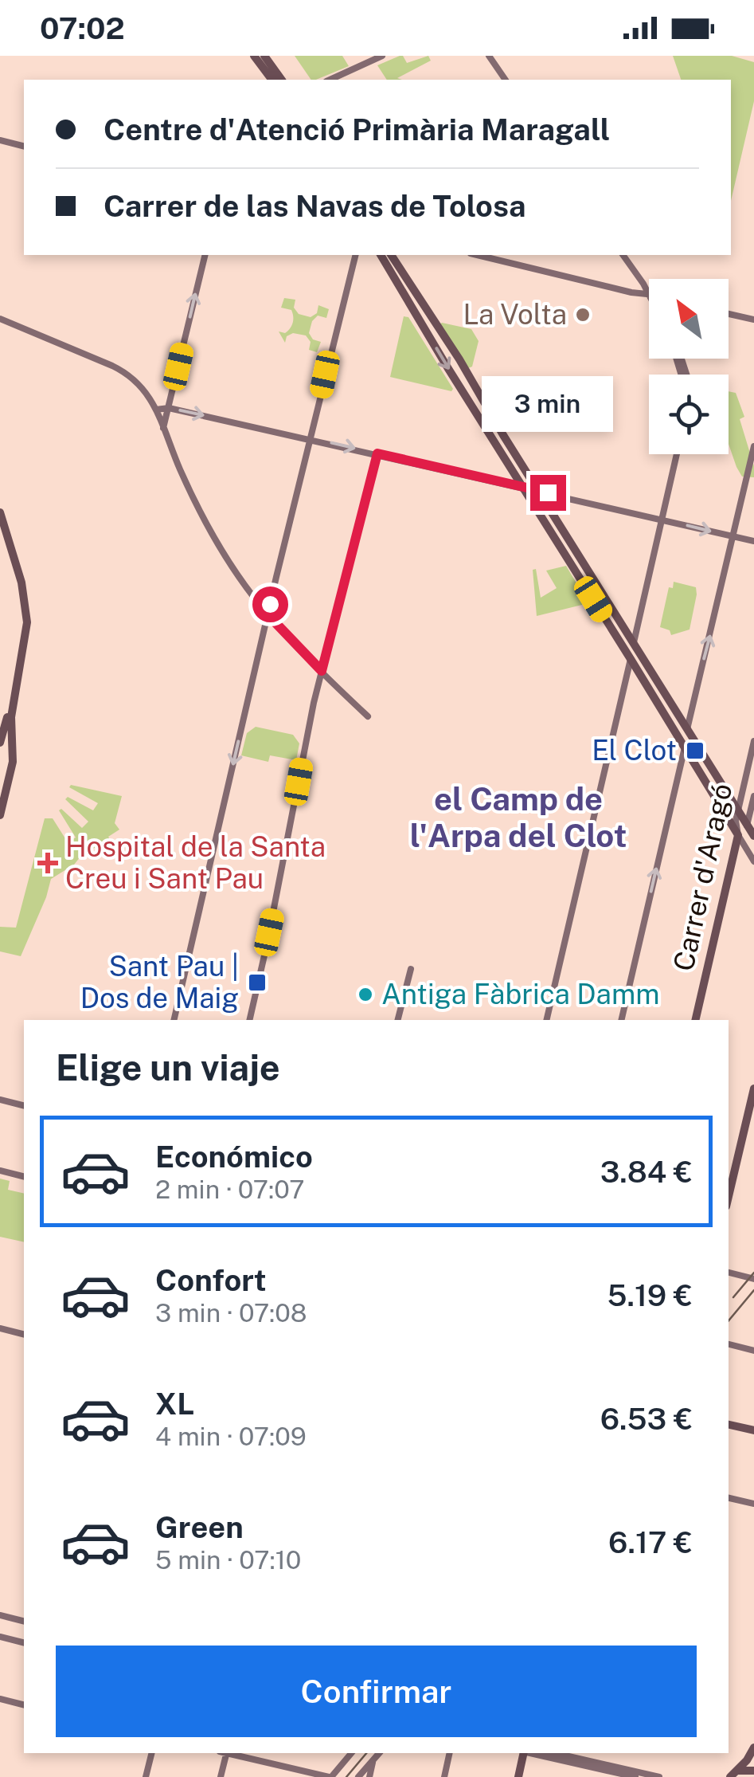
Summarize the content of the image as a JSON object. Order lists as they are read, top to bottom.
{
  "streets": {
    "main road": ["Carrer d'Aragó"]
  },
  "districts": ["el Camp de l'Arpa del Clot"],
  "places": {
    "other": ["La Volta", "Antiga Fàbrica Damm"],
    "transit": ["El Clot", "Sant Pau | Dos de Maig"],
    "health": ["Hospital de la Santa Creu i Sant Pau"]
  },
  "north": "top left",
  "page": {
    "status": "07:02",
    "banner": ["Centre d'Atenció Primària Maragall", "Carrer de las Navas de Tolosa"],
    "bubble": "3 min",
    "heading": "Elige un viaje",
    "list": [
      {
        "name": "Económico",
        "note": "2 min · 07:07",
        "value": "3.84 €"
      },
      {
        "name": "Confort",
        "note": "3 min · 07:08",
        "value": "5.19 €"
      },
      {
        "name": "XL",
        "note": "4 min · 07:09",
        "value": "6.53 €"
      },
      {
        "name": "Green",
        "note": "5 min · 07:10",
        "value": "6.17 €"
      }
    ],
    "buttons": "Confirmar"
  }
}
